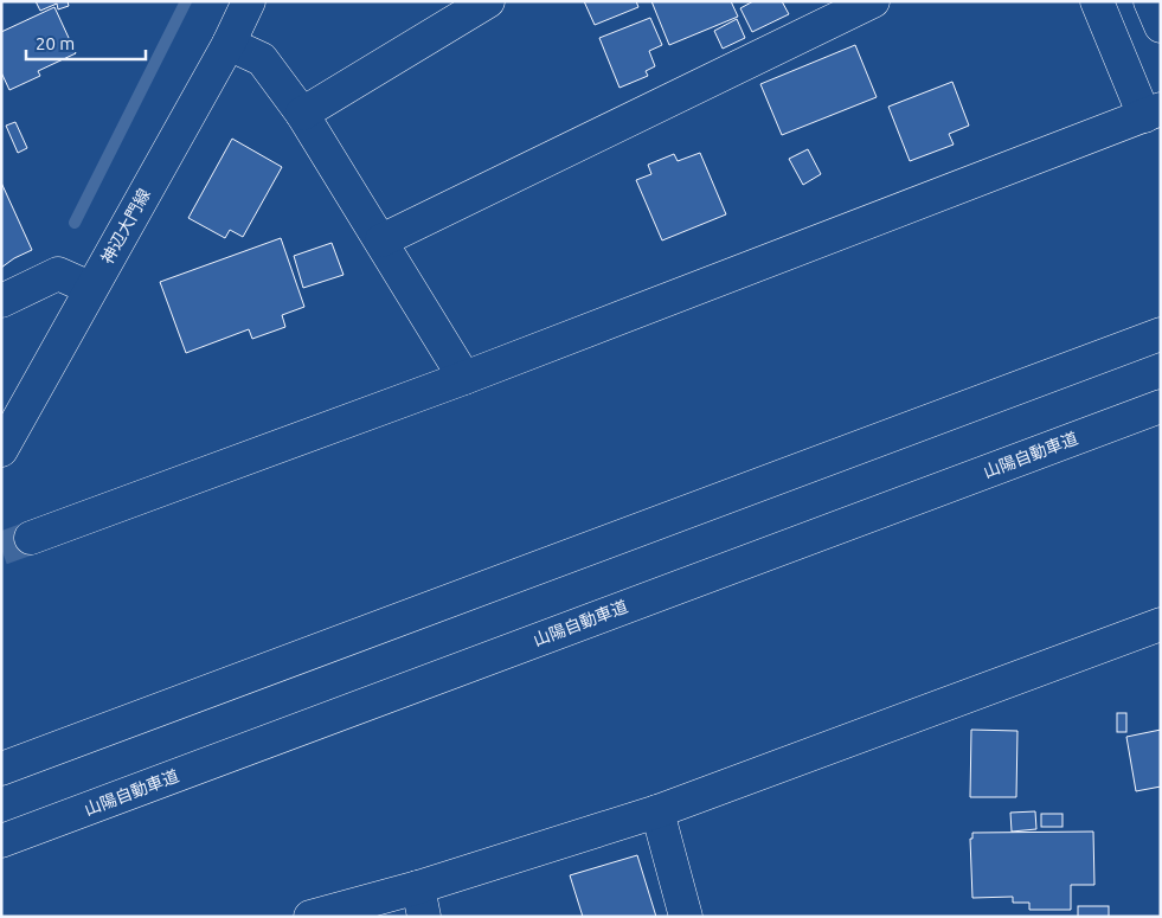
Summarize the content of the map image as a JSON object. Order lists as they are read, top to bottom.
{
  "streets": {
    "main road": ["神辺大門線", "山陽自動車道"]
  },
  "scale_bar": "20 m"
}
